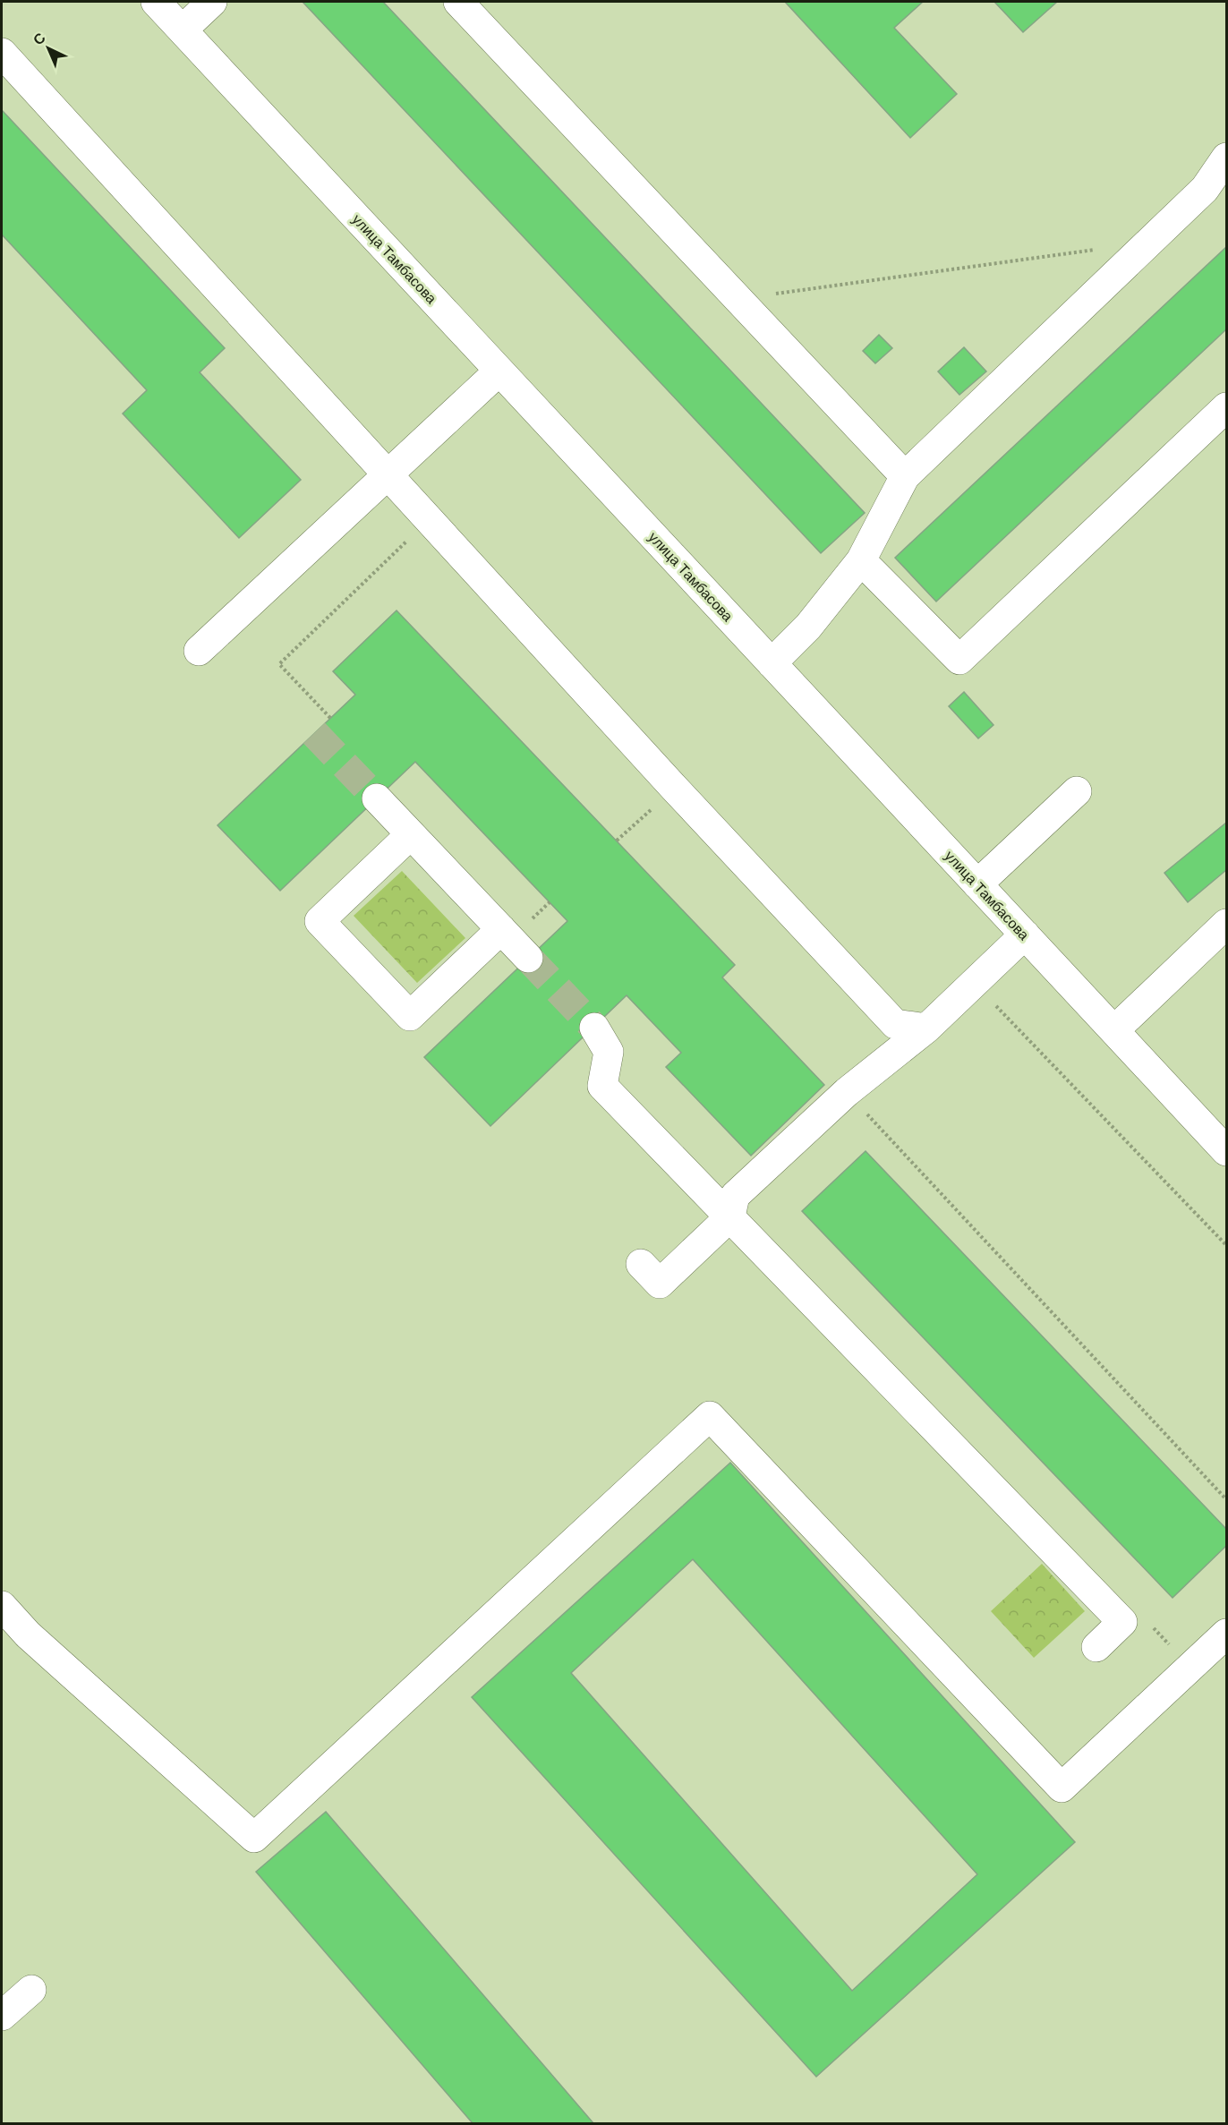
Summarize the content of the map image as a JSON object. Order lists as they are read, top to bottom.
{
  "streets": {
    "street": ["улица Тамбасова"]
  },
  "north": "top left"
}
